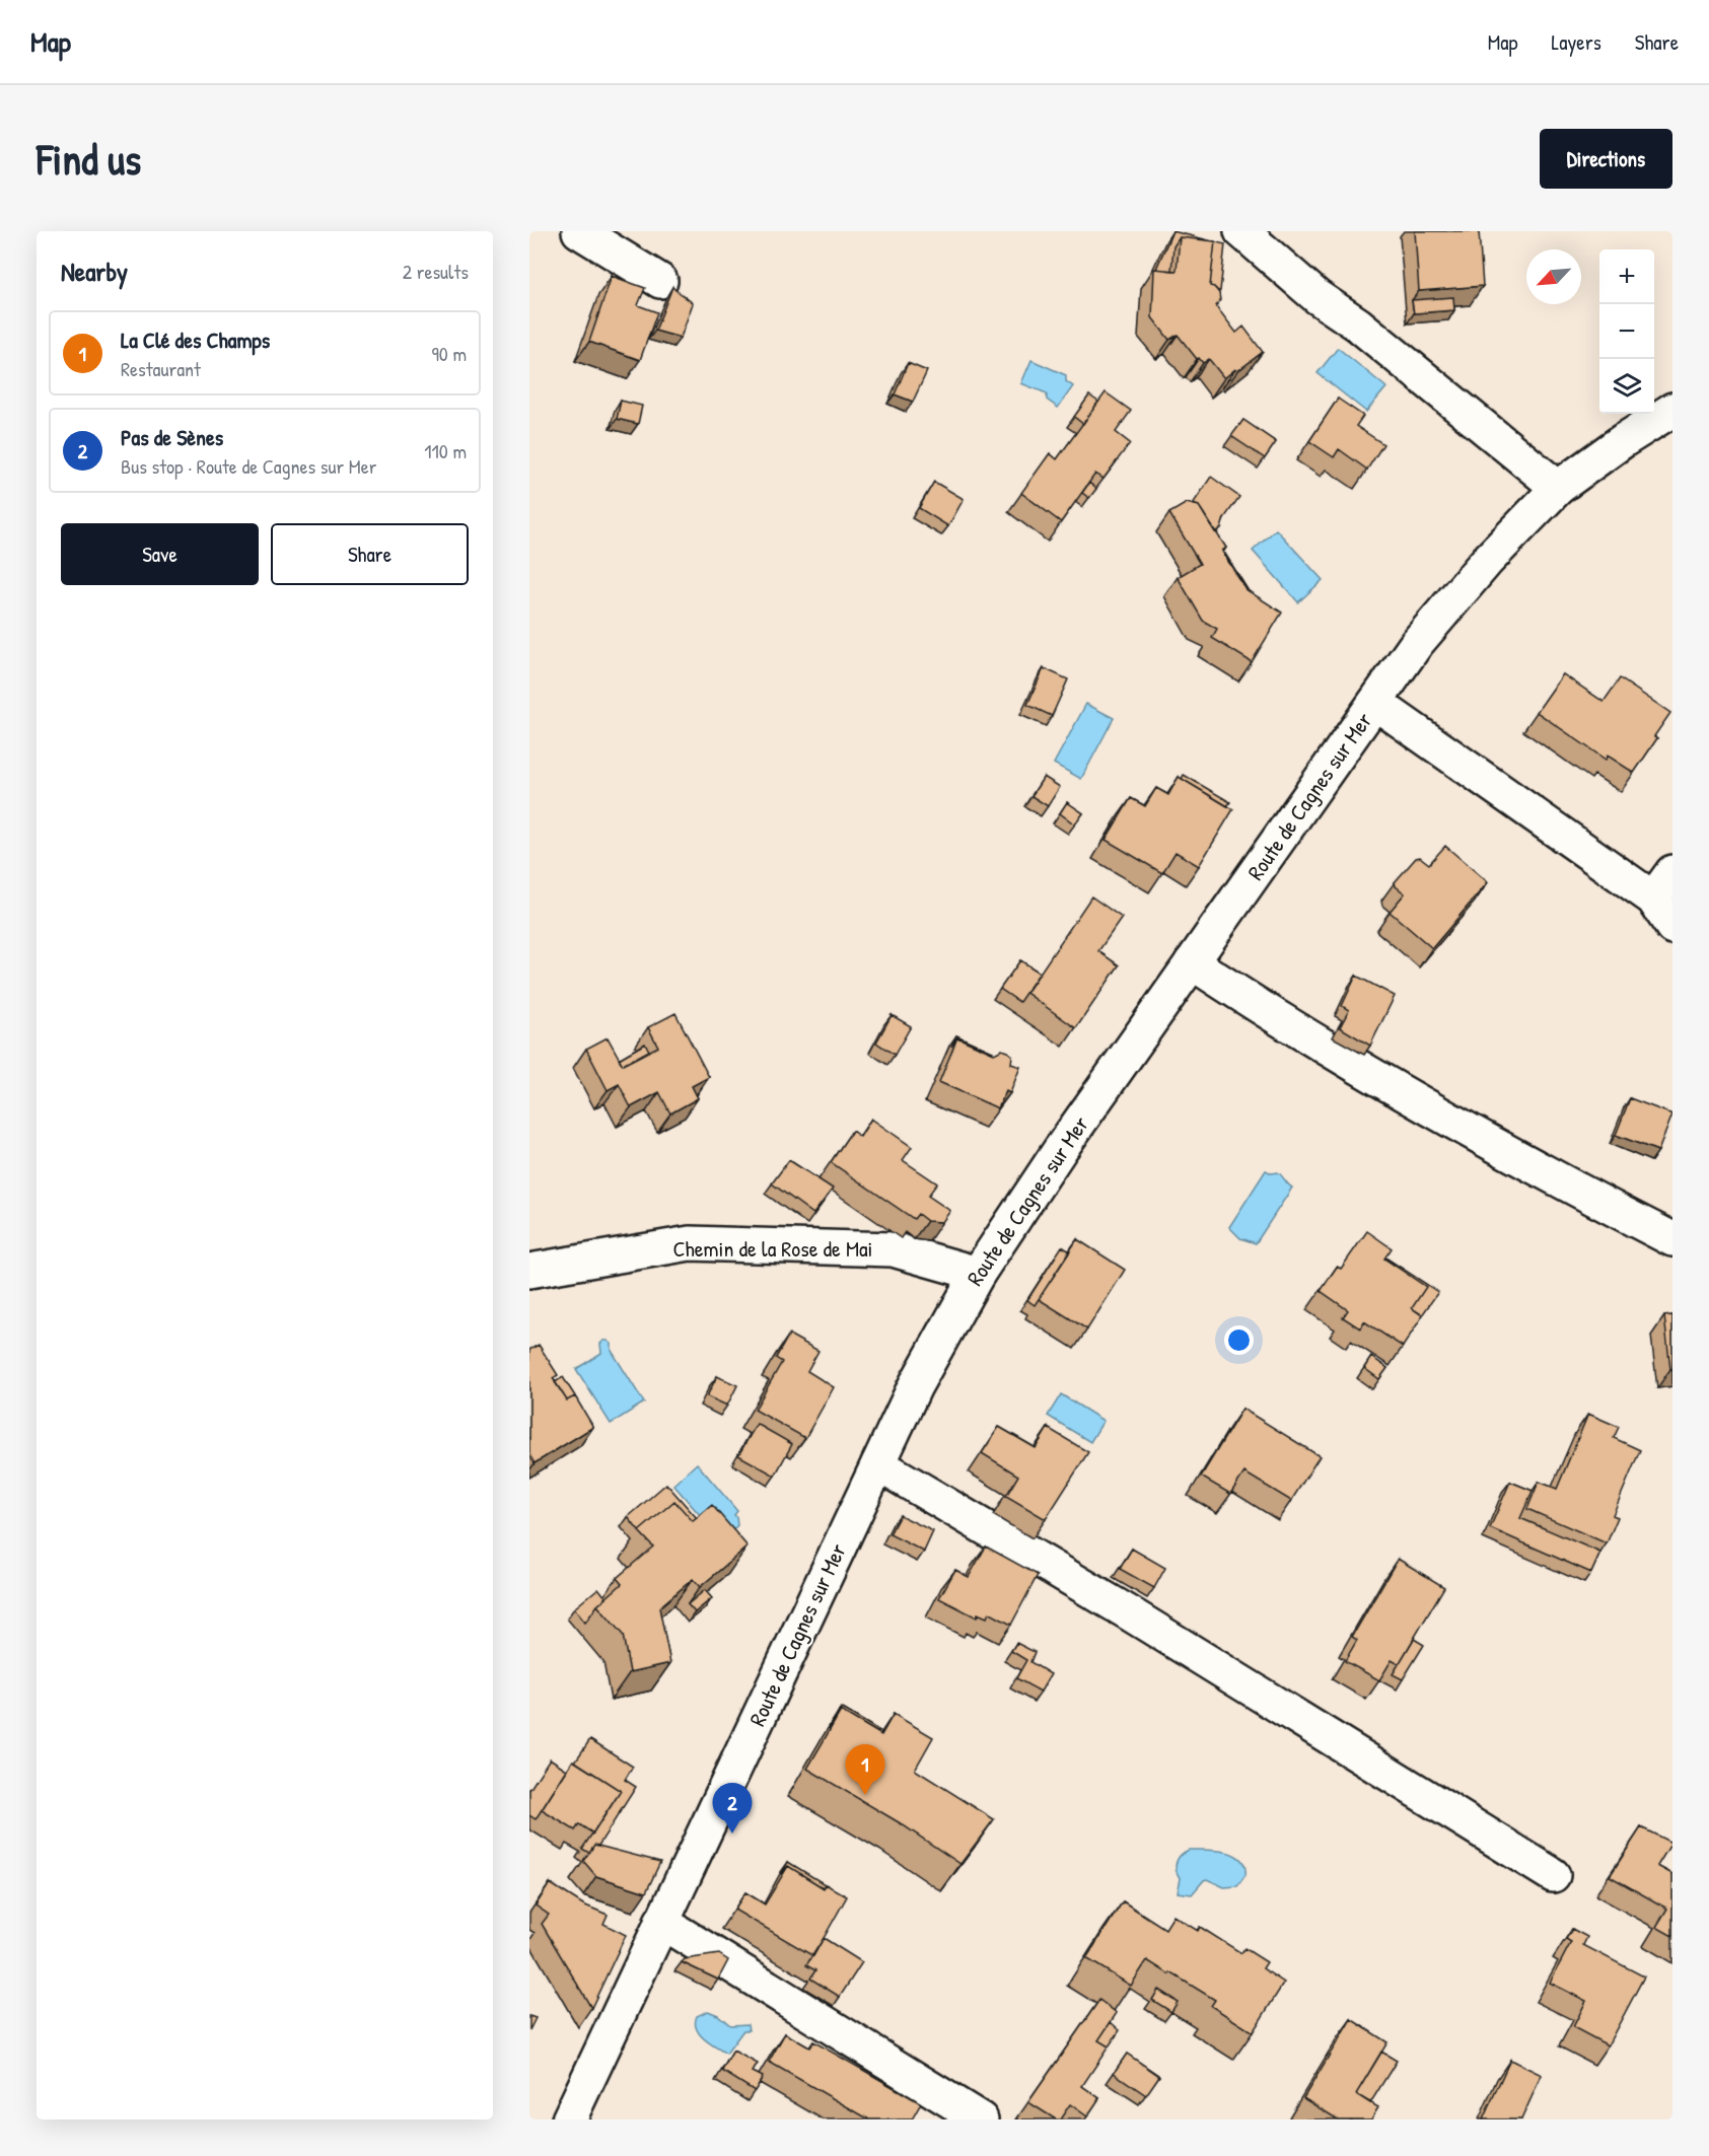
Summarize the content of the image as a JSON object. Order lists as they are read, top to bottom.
{
  "streets": {
    "main road": ["Route de Cagnes sur Mer", "Chemin de la Rose de Mai"]
  },
  "crossings": [
    ["Route de Cagnes sur Mer", "Chemin de la Rose de Mai"]
  ],
  "north": "bottom left",
  "page": {
    "header": "Map",
    "nav": ["Map", "Layers", "Share"],
    "buttons": [
      "Directions",
      ["Save", "Share"]
    ],
    "title": "Find us",
    "heading": ["Nearby", "2 results"],
    "map_buttons": ["+", "−"],
    "list": [
      {
        "mark": "1",
        "name": "La Clé des Champs",
        "note": "Restaurant",
        "value": "90 m"
      },
      {
        "mark": "2",
        "name": "Pas de Sènes",
        "note": "Bus stop · Route de Cagnes sur Mer",
        "value": "110 m"
      }
    ],
    "pins": ["1", "2"]
  }
}
